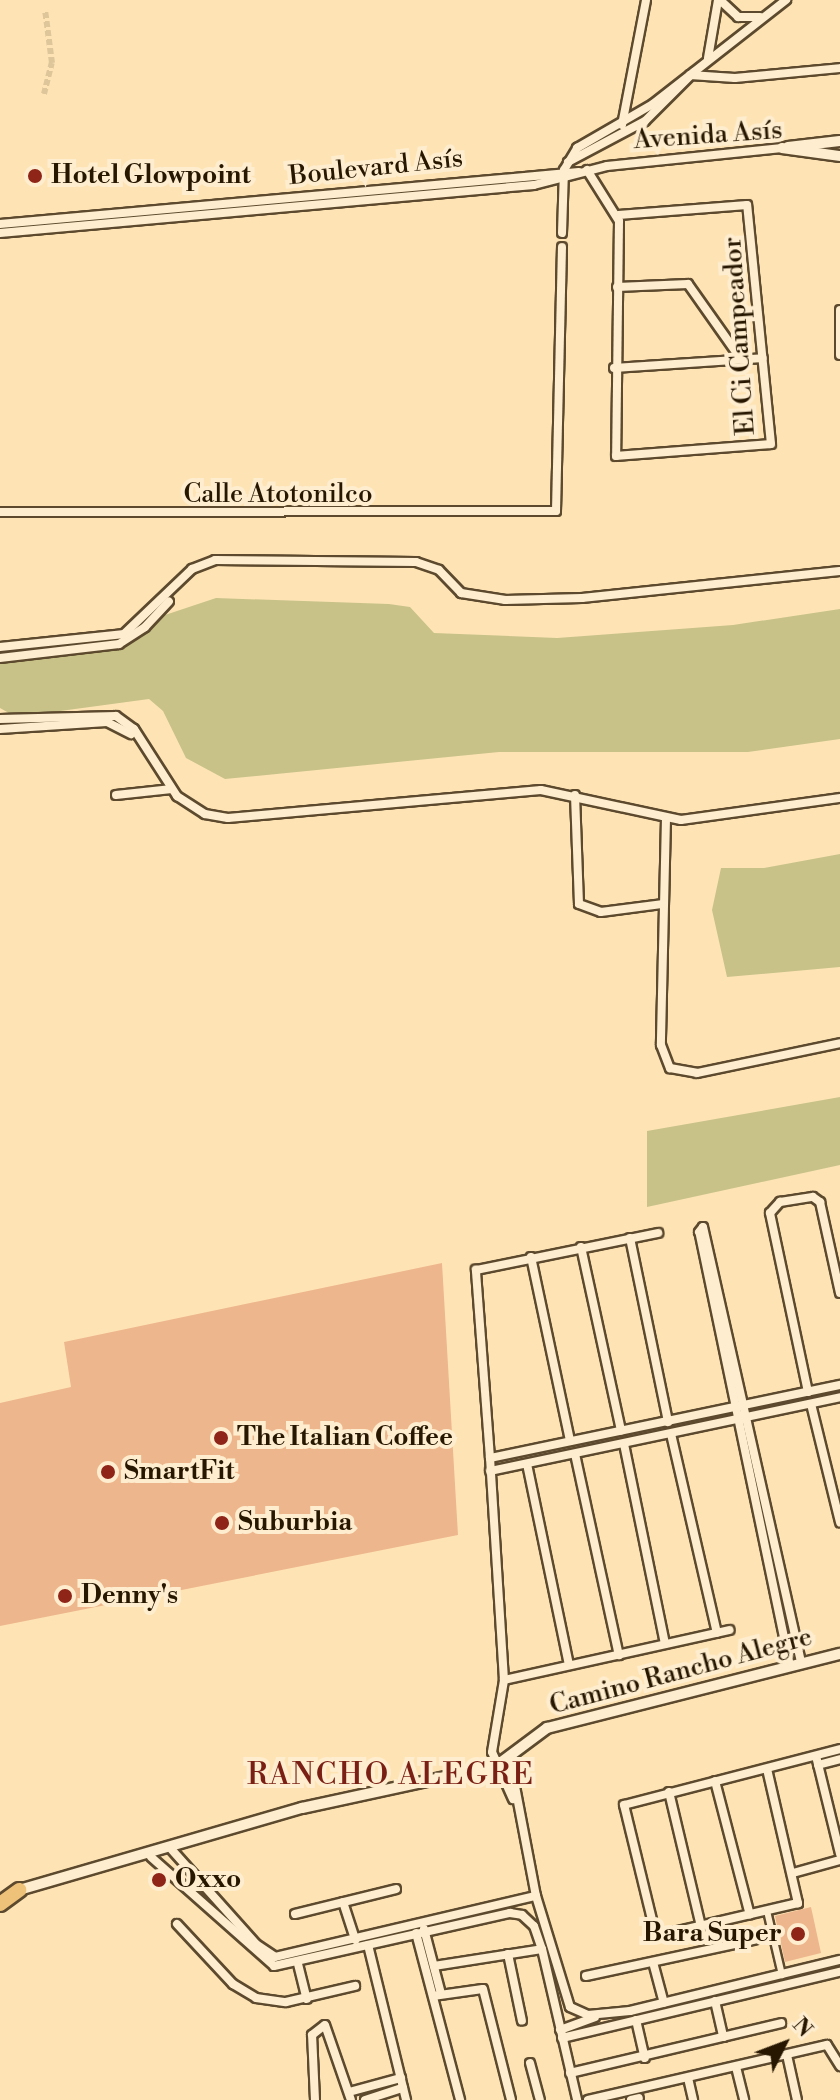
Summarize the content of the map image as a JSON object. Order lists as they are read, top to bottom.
{
  "streets": {
    "street": [
      "Avenida Asís",
      "Boulevard Asís",
      "El Ci Campeador",
      "Calle Atotonilco",
      "Camino Rancho Alegre"
    ]
  },
  "crossings": [
    ["Avenida Asís", "Boulevard Asís"]
  ],
  "districts": ["RANCHO ALEGRE"],
  "places": [
    "Hotel Glowpoint",
    "The Italian Coffee",
    "SmartFit",
    "Suburbia",
    "Denny's",
    "Oxxo",
    "Bara Super"
  ],
  "north": "top right"
}
